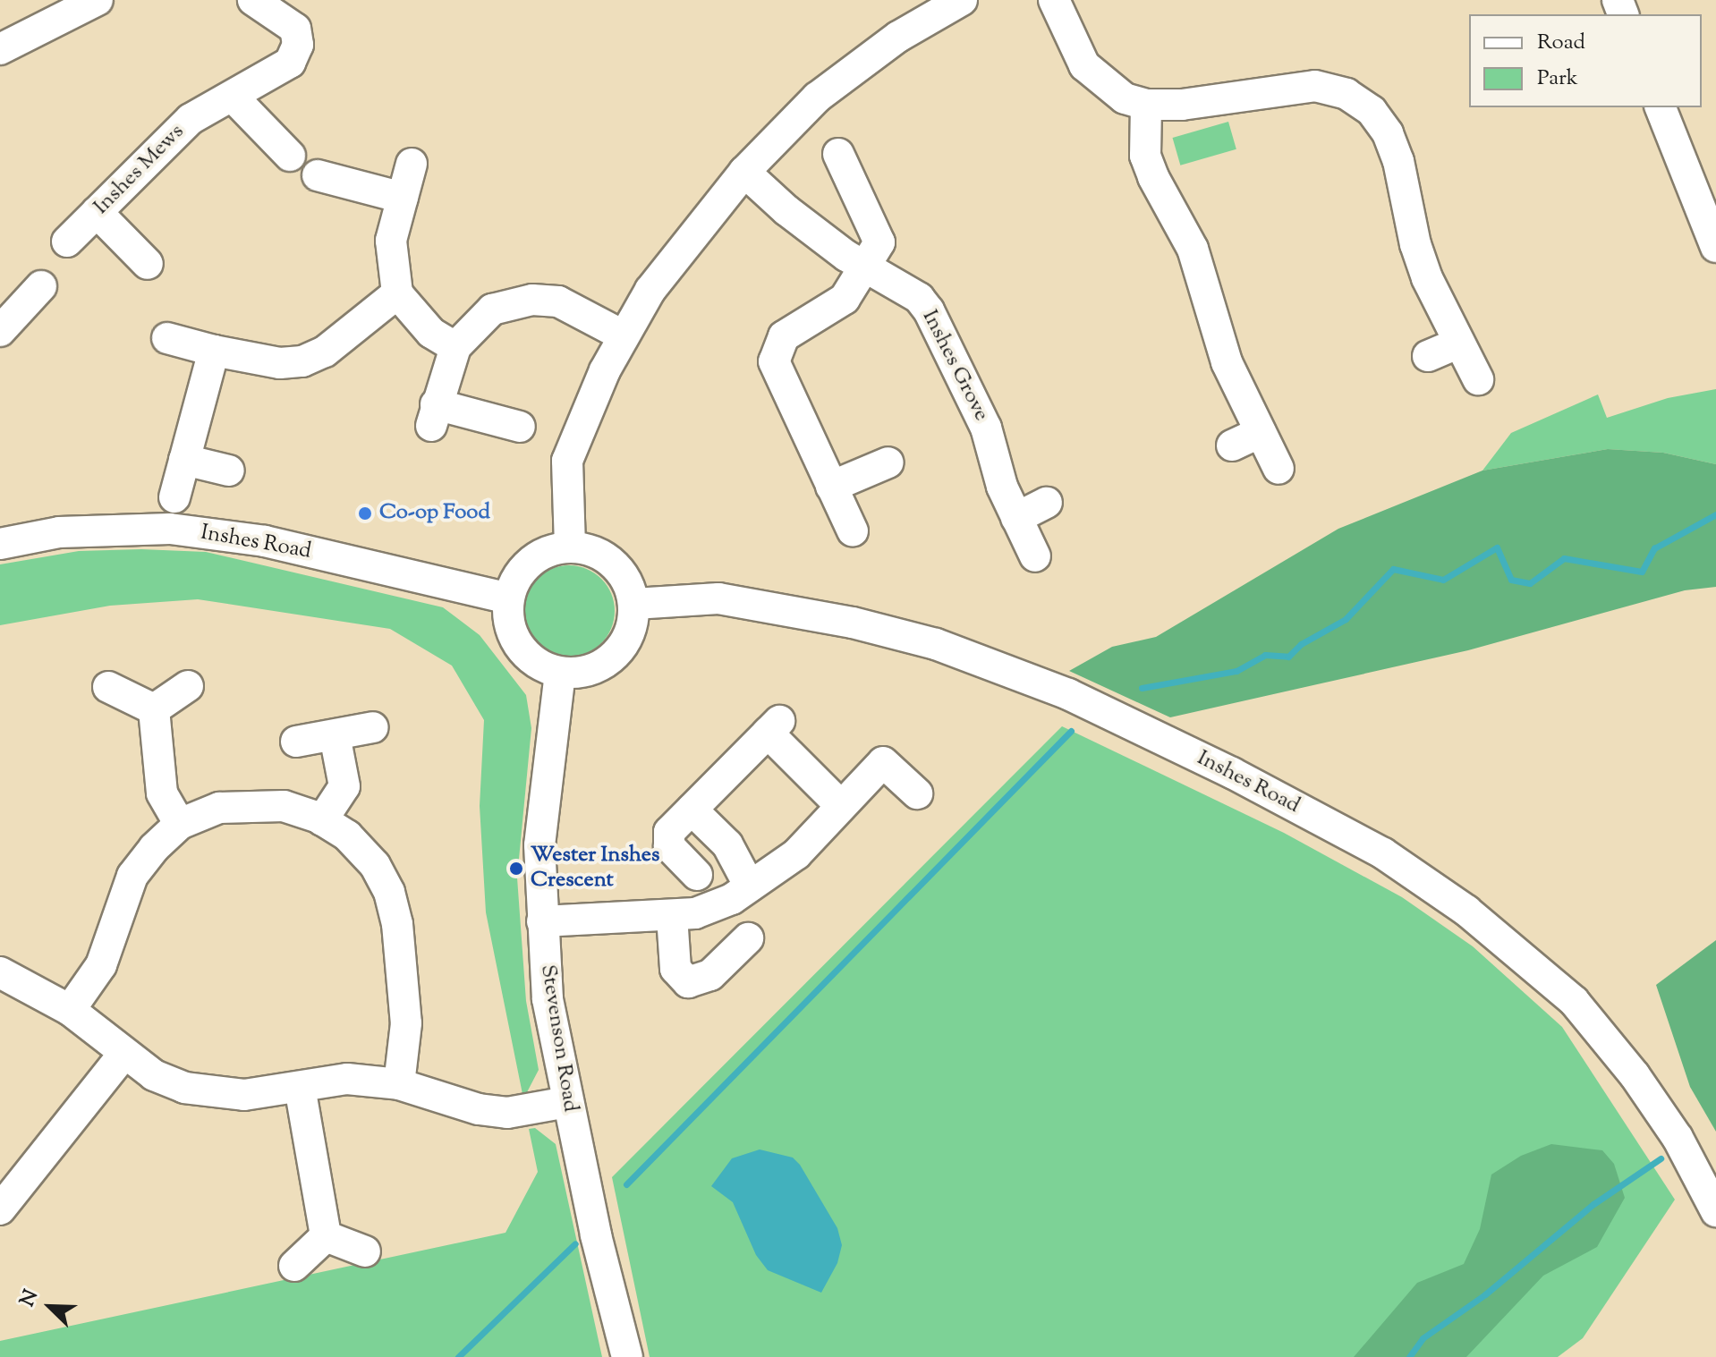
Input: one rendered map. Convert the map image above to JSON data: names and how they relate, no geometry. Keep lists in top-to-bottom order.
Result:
{
  "streets": {
    "street": [
      "Inshes Mews",
      "Inshes Grove",
      "Inshes Road",
      "Stevenson Road"
    ]
  },
  "crossings": [
    ["Inshes Road", "Stevenson Road"]
  ],
  "places": ["Co-op Food", "Wester Inshes Crescent"],
  "legend": ["Road", "Park"],
  "north": "top left"
}
